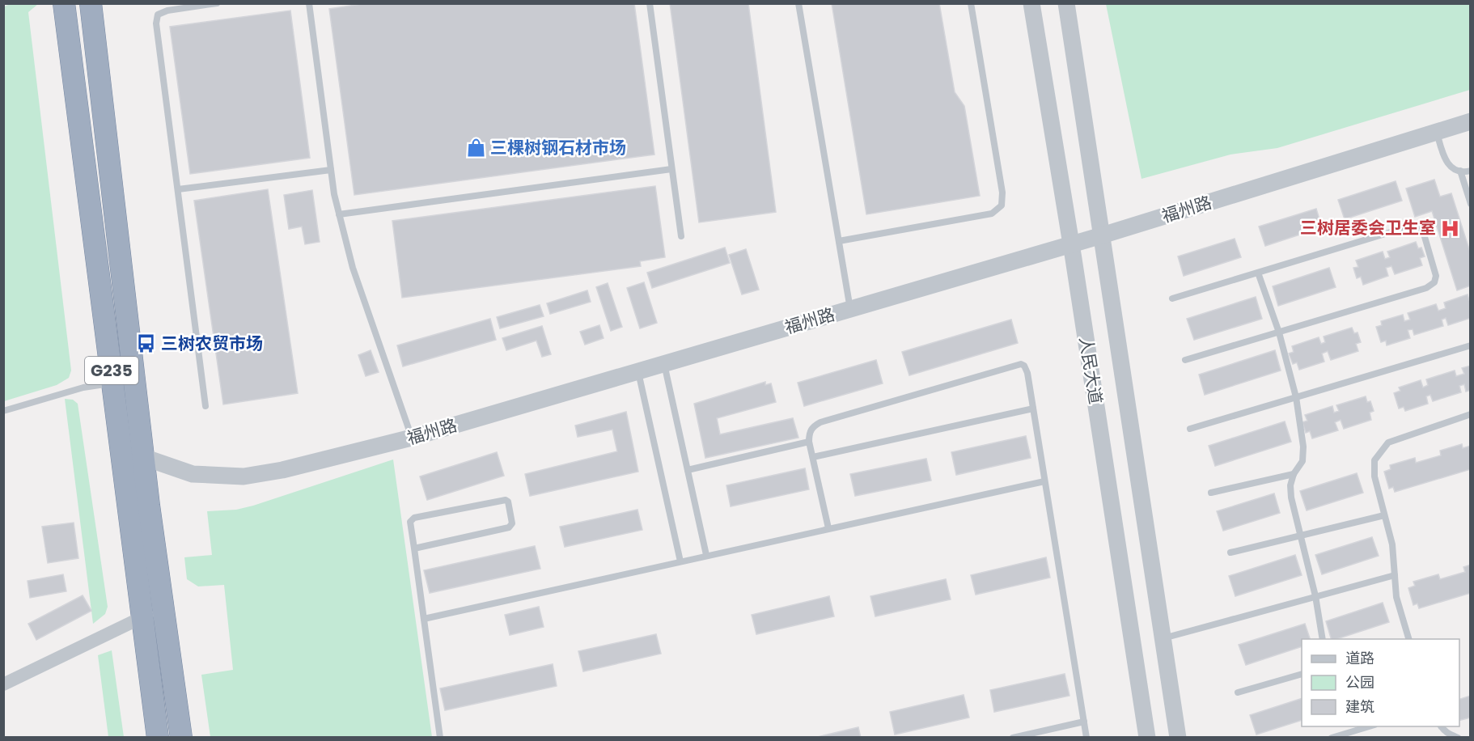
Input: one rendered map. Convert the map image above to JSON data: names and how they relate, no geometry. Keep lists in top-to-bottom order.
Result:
{
  "streets": {
    "highway": ["G235"],
    "street": ["福州路", "人民大道"]
  },
  "crossings": [
    ["福州路", "G235"],
    ["福州路", "人民大道"]
  ],
  "places": {
    "shop": ["三棵树钢石材市场"],
    "hospital": ["三树居委会卫生室"],
    "bus stop": ["三树农贸市场"]
  },
  "legend": ["道路", "公园", "建筑"]
}
